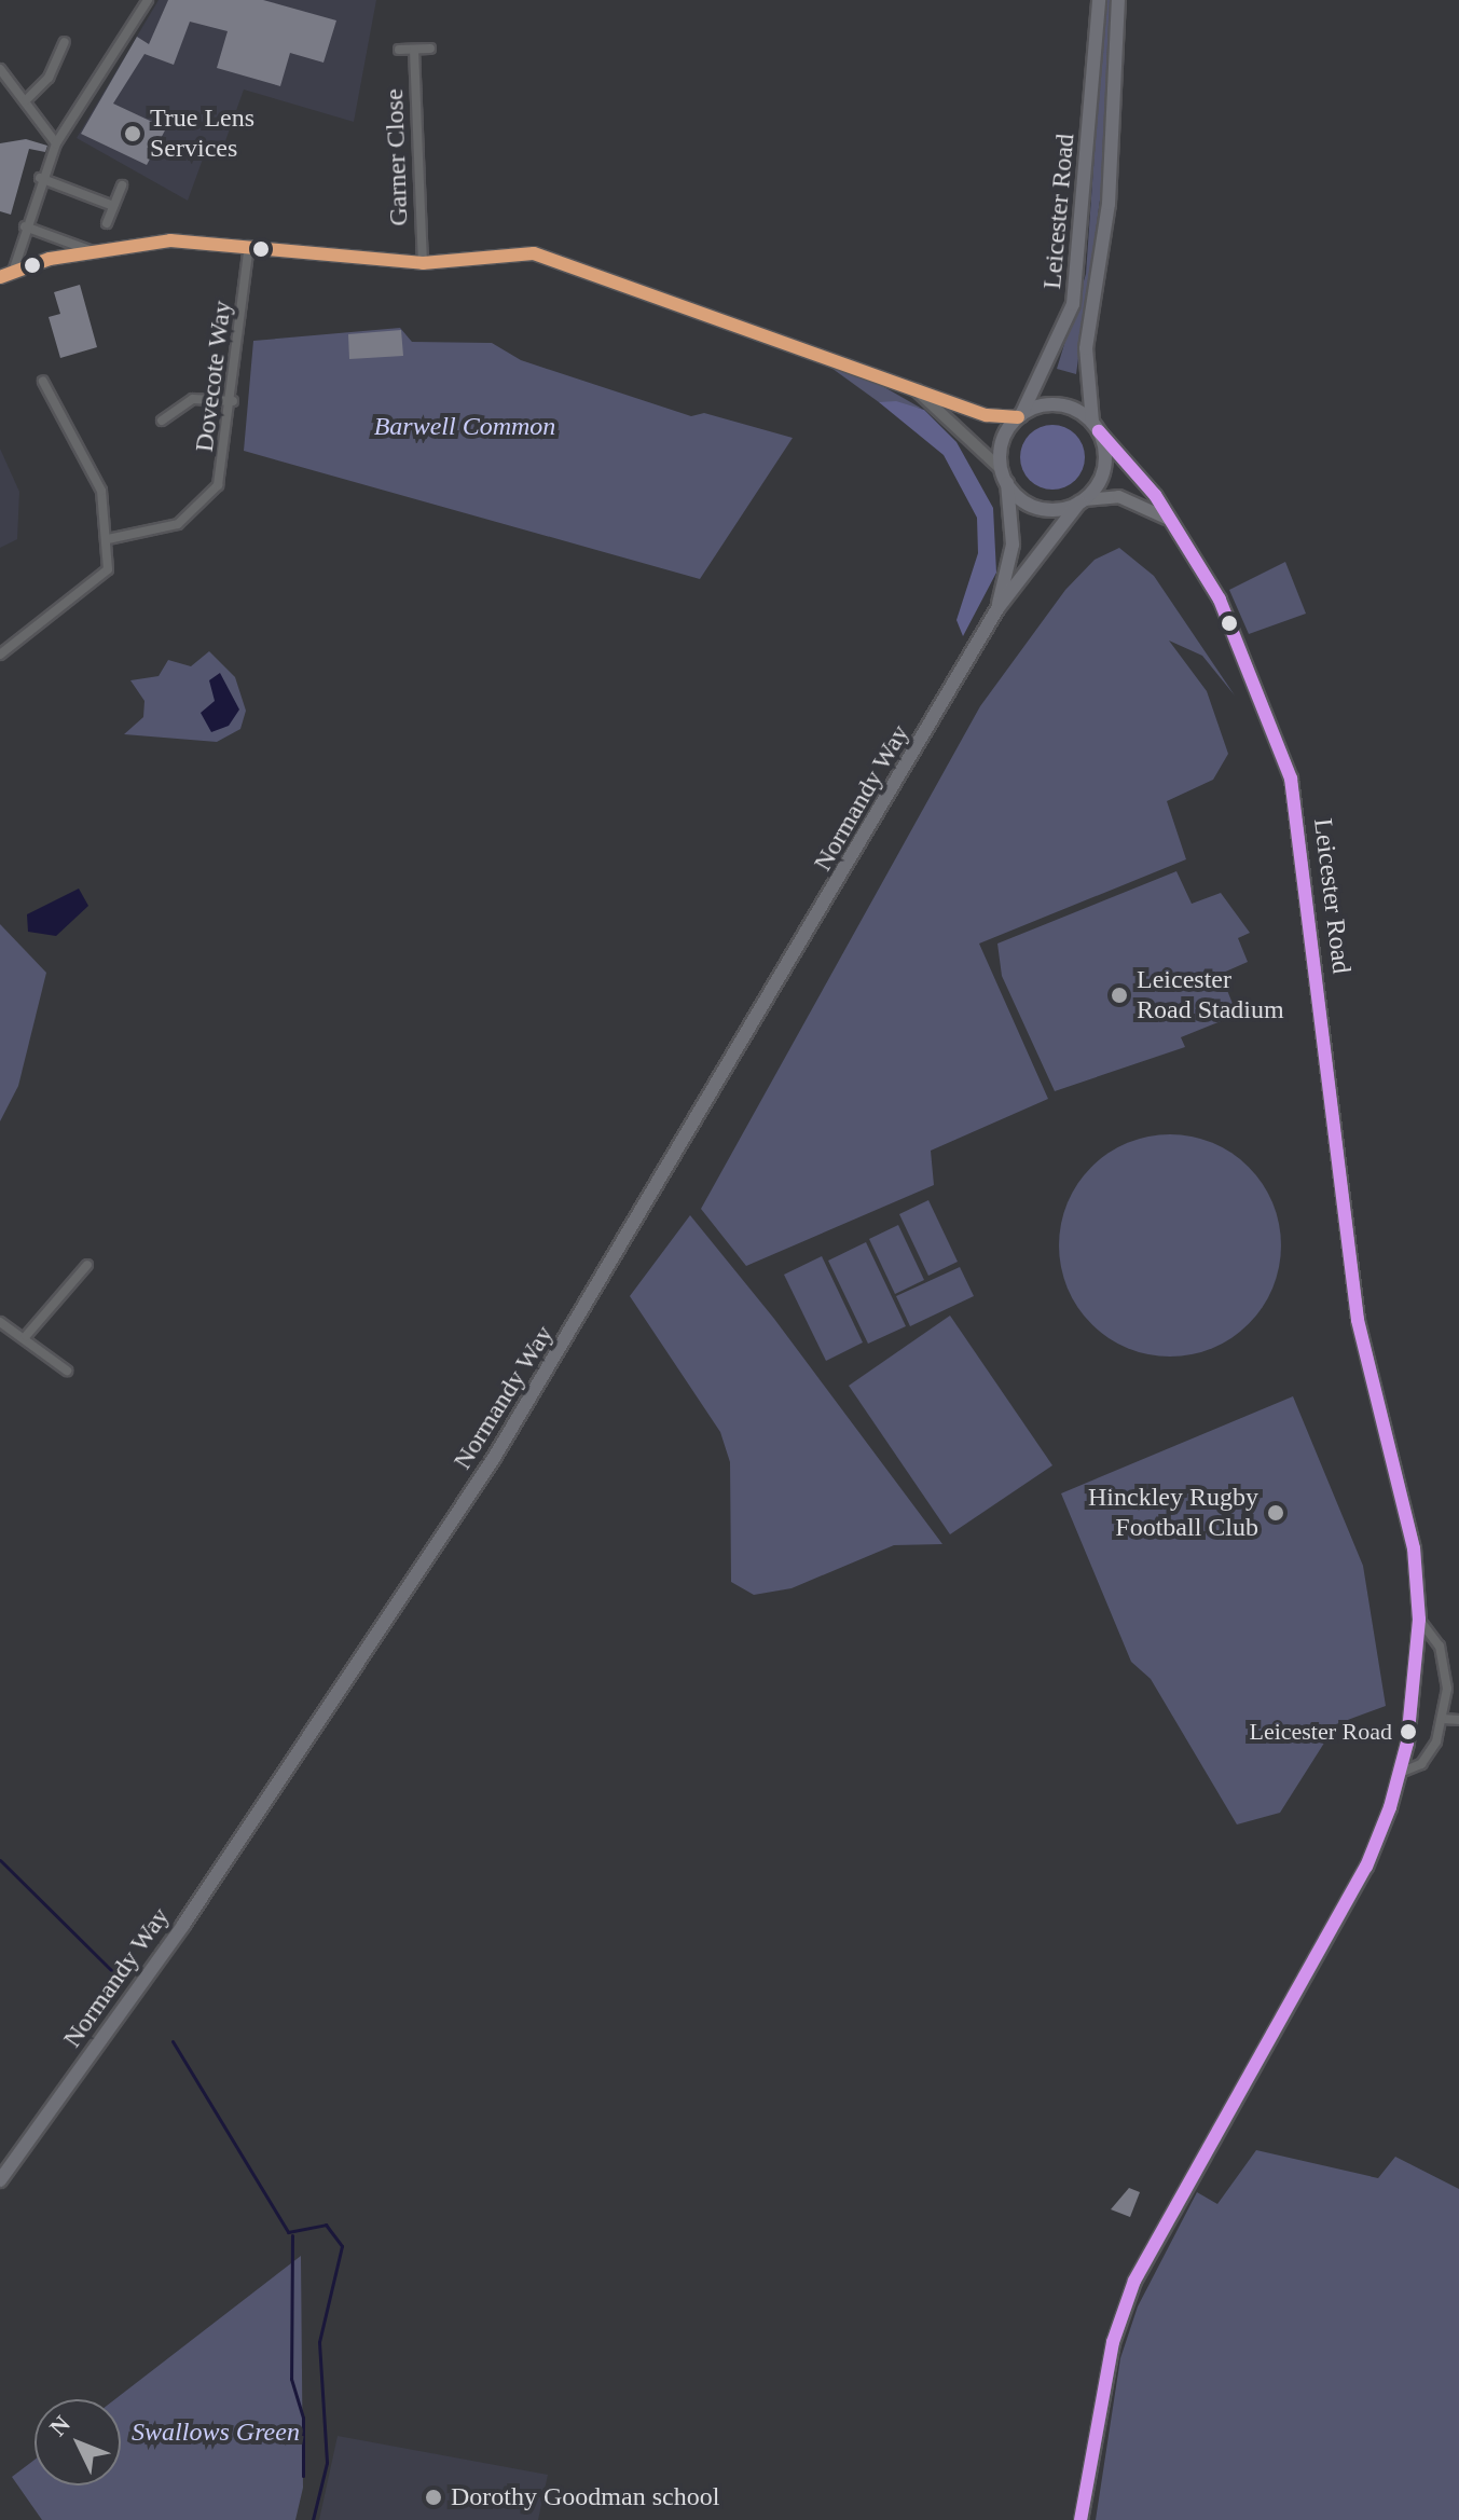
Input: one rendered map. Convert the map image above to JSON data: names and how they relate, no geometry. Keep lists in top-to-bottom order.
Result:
{
  "streets": {
    "main road": ["Leicester Road", "Normandy Way"],
    "street": ["Garner Close", "Dovecote Way"]
  },
  "crossings": [
    ["Leicester Road", "Normandy Way"]
  ],
  "parks": ["Barwell Common", "Swallows Green"],
  "places": [
    "True Lens Services",
    "Leicester Road Stadium",
    "Hinckley Rugby Football Club",
    "Leicester Road",
    "Dorothy Goodman school"
  ],
  "north": "top left"
}
